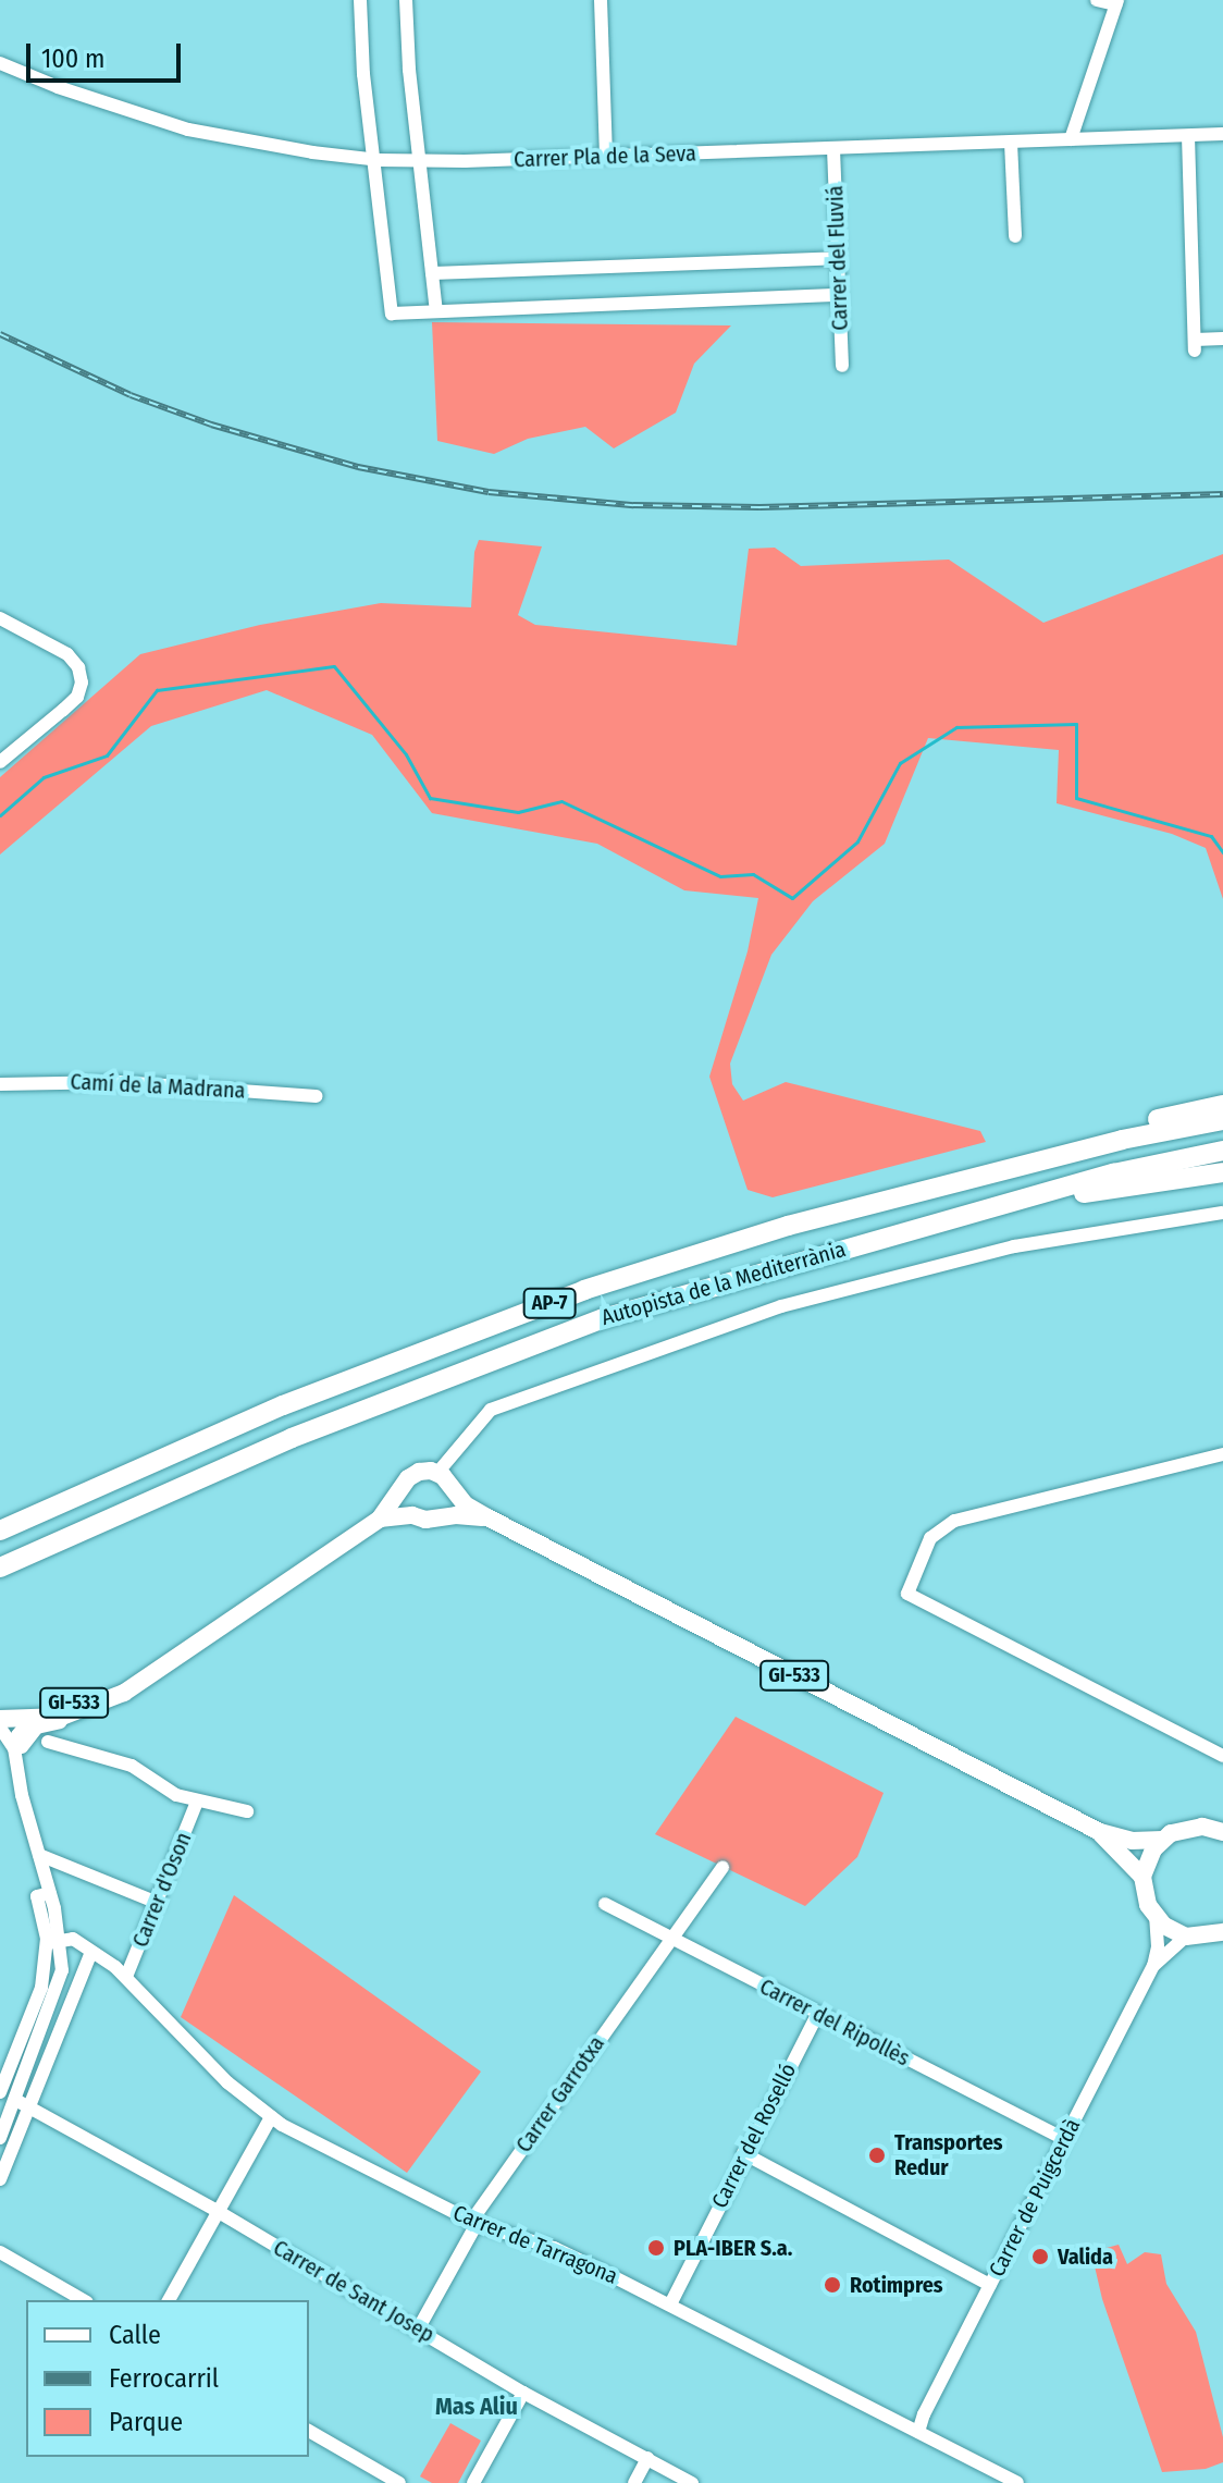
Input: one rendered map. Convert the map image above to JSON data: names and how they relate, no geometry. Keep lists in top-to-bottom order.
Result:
{
  "streets": {
    "highway": ["Autopista de la Mediterrània", "AP-7"],
    "main road": ["GI-533"],
    "street": [
      "Carrer Pla de la Seva",
      "Carrer del Fluviá",
      "Camí de la Madrana",
      "Carrer d'Oson",
      "Carrer del Ripollès",
      "Carrer Garrotxa",
      "Carrer del Roselló",
      "Carrer de Puigcerdà",
      "Carrer de Tarragona",
      "Carrer de Sant Josep"
    ]
  },
  "crossings": [
    ["Carrer Pla de la Seva", "Carrer del Fluviá"],
    ["GI-533", "Carrer de Puigcerdà"],
    ["Carrer d'Oson", "Carrer de Tarragona"],
    ["Carrer del Ripollès", "Carrer Garrotxa"],
    ["Carrer del Ripollès", "Carrer del Roselló"],
    ["Carrer del Ripollès", "Carrer de Puigcerdà"],
    ["Carrer Garrotxa", "Carrer de Tarragona"],
    ["Carrer Garrotxa", "Carrer de Sant Josep"],
    ["Carrer del Roselló", "Carrer de Tarragona"],
    ["Carrer de Puigcerdà", "Carrer de Tarragona"]
  ],
  "districts": ["Mas Aliu"],
  "places": [
    "Transportes Redur",
    "PLA-IBER S.a.",
    "Valida",
    "Rotimpres"
  ],
  "legend": ["Calle", "Ferrocarril", "Parque"],
  "scale_bar": "100 m"
}
